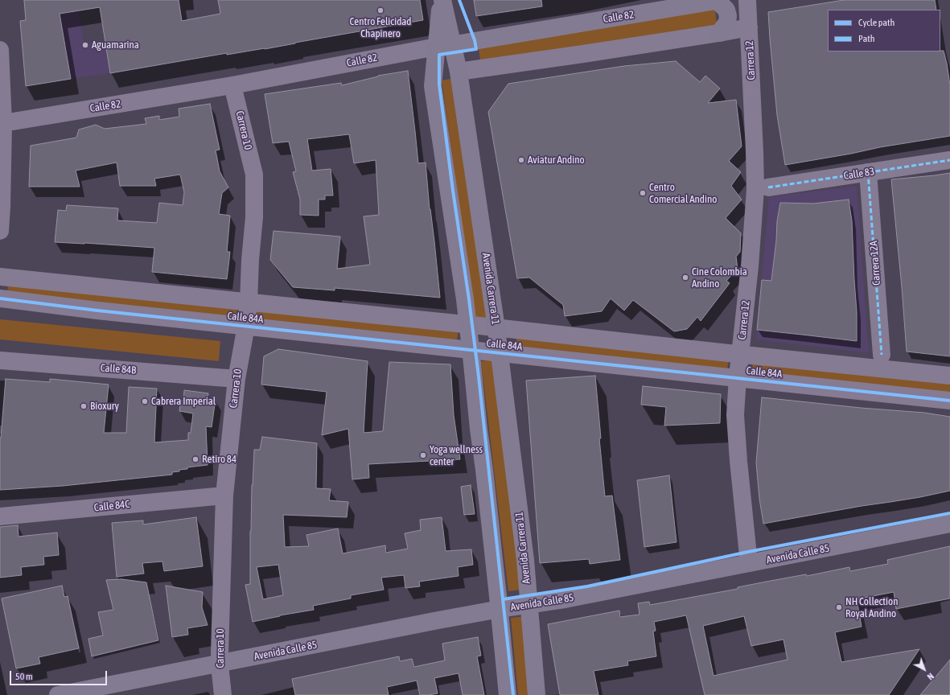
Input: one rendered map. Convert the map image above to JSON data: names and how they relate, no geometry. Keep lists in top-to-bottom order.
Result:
{
  "streets": {
    "main road": ["Calle 82", "Avenida Carrera 11", "Avenida Calle 85"],
    "street": [
      "Carrera 12",
      "Carrera 10",
      "Calle 83",
      "Carrera 12A",
      "Calle 84A",
      "Calle 84B",
      "Calle 84C"
    ]
  },
  "crossings": [
    ["Calle 82", "Carrera 10"],
    ["Calle 82", "Avenida Carrera 11"],
    ["Carrera 12", "Calle 84A"],
    ["Carrera 12", "Avenida Calle 85"],
    ["Carrera 10", "Calle 84A"],
    ["Carrera 10", "Calle 84B"],
    ["Carrera 10", "Calle 84C"],
    ["Carrera 10", "Avenida Calle 85"],
    ["Calle 83", "Carrera 12A"],
    ["Avenida Carrera 11", "Calle 84A"],
    ["Avenida Carrera 11", "Avenida Calle 85"]
  ],
  "places": [
    "Centro Felicidad Chapinero",
    "Aguamarina",
    "Aviatur Andino",
    "Centro Comercial Andino",
    "Cine Colombia Andino",
    "Cabrera Imperial",
    "Bioxury",
    "Yoga wellness center",
    "Retiro 84",
    "NH Collection Royal Andino"
  ],
  "legend": ["Cycle path", "Path"],
  "scale_bar": "50 m",
  "north": "bottom right"
}
